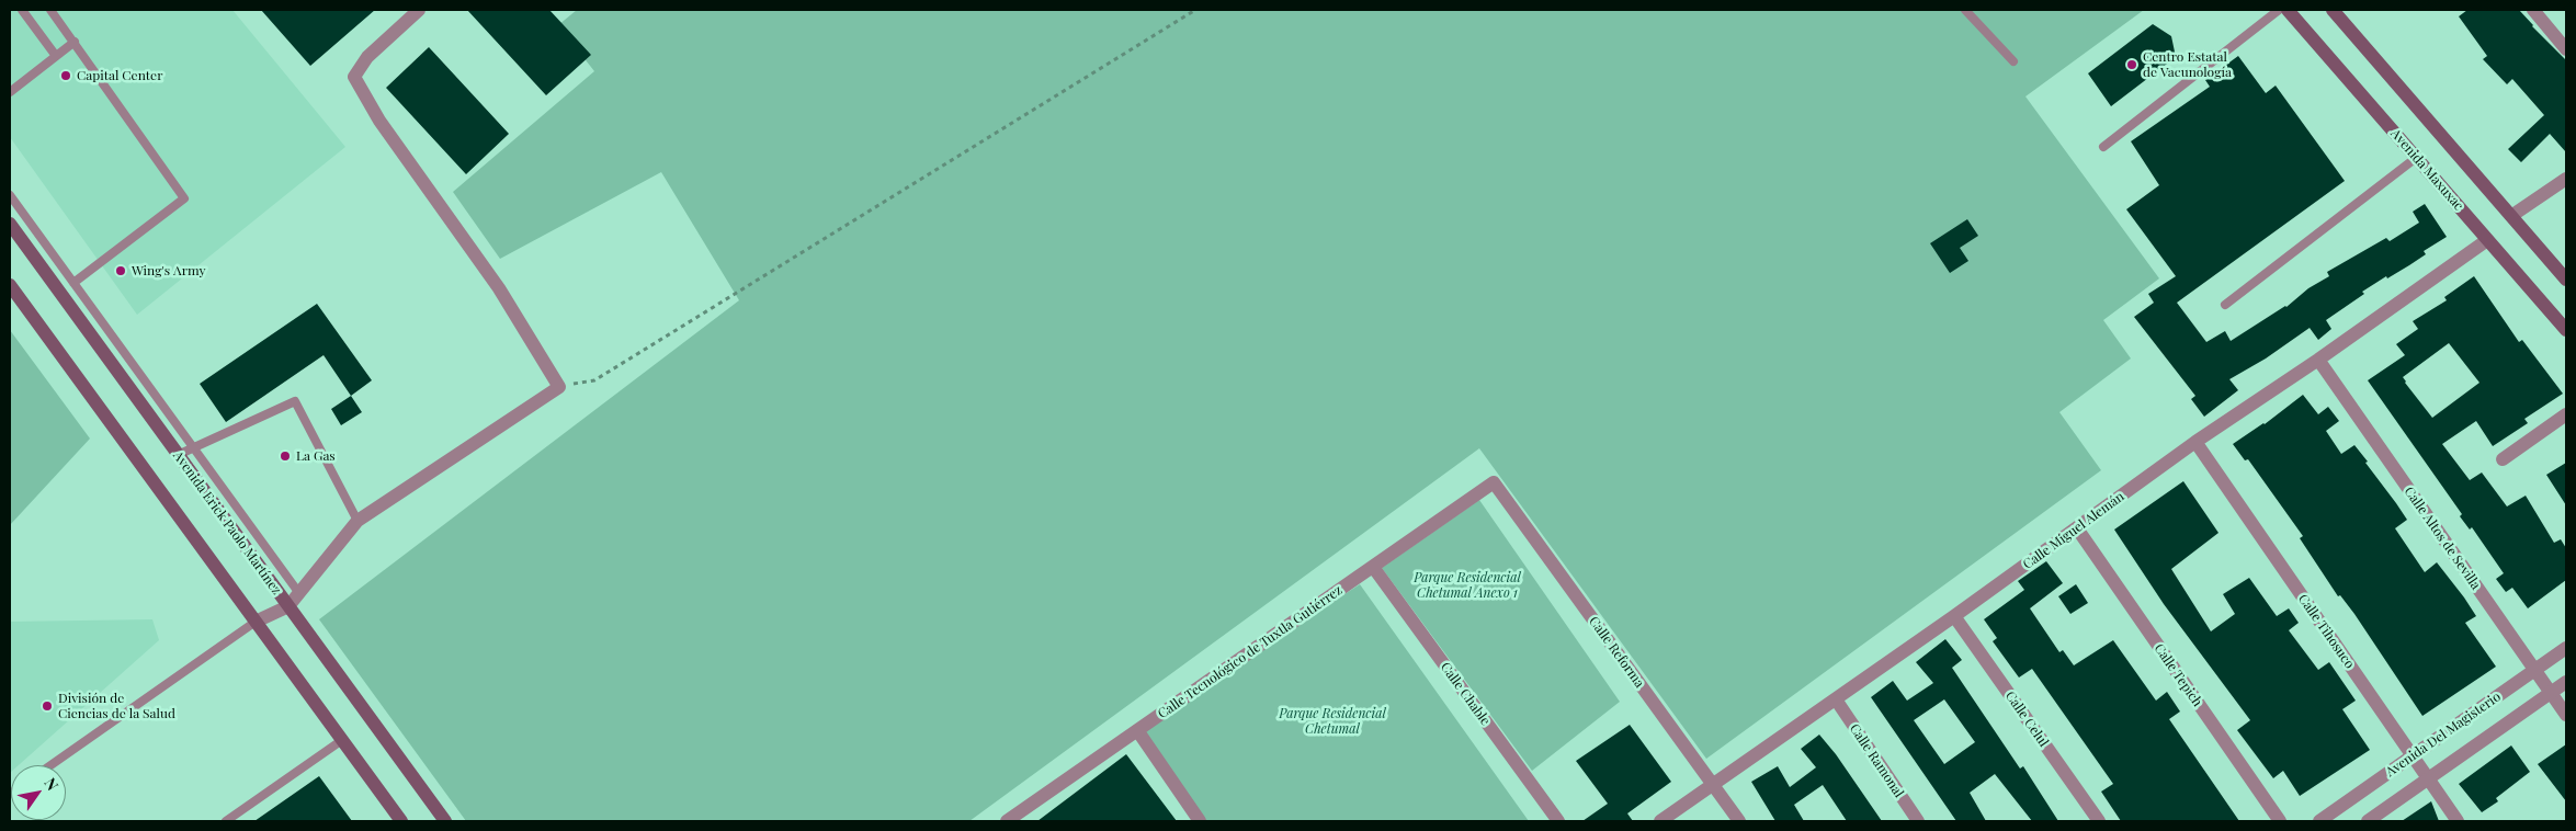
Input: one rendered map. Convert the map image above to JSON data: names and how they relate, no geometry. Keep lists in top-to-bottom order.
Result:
{
  "streets": {
    "main road": ["Avenida Maxuxac", "Avenida Erick Paolo Martínez"],
    "street": [
      "Calle Miguel Alemán",
      "Calle Altos de Sevilla",
      "Calle Tihosuco",
      "Calle Tecnológico de Tuxtla Gutiérrez",
      "Calle Reforma",
      "Calle Tepich",
      "Calle Chable",
      "Calle Celul",
      "Avenida Del Magisterio",
      "Calle Ramonal"
    ]
  },
  "crossings": [
    ["Avenida Maxuxac", "Calle Miguel Alemán"],
    ["Calle Miguel Alemán", "Calle Altos de Sevilla"],
    ["Calle Miguel Alemán", "Calle Tihosuco"],
    ["Calle Miguel Alemán", "Calle Reforma"],
    ["Calle Miguel Alemán", "Calle Tepich"],
    ["Calle Miguel Alemán", "Calle Celul"],
    ["Calle Miguel Alemán", "Calle Ramonal"],
    ["Calle Altos de Sevilla", "Avenida Del Magisterio"],
    ["Calle Tihosuco", "Avenida Del Magisterio"],
    ["Calle Tecnológico de Tuxtla Gutiérrez", "Calle Reforma"],
    ["Calle Tecnológico de Tuxtla Gutiérrez", "Calle Chable"]
  ],
  "parks": ["Parque Residencial Chetumal Anexo 1", "Parque Residencial Chetumal"],
  "places": [
    "Centro Estatal de Vacunología",
    "Capital Center",
    "Wing's Army",
    "La Gas",
    "División de Ciencias de la Salud"
  ],
  "north": "top right"
}
